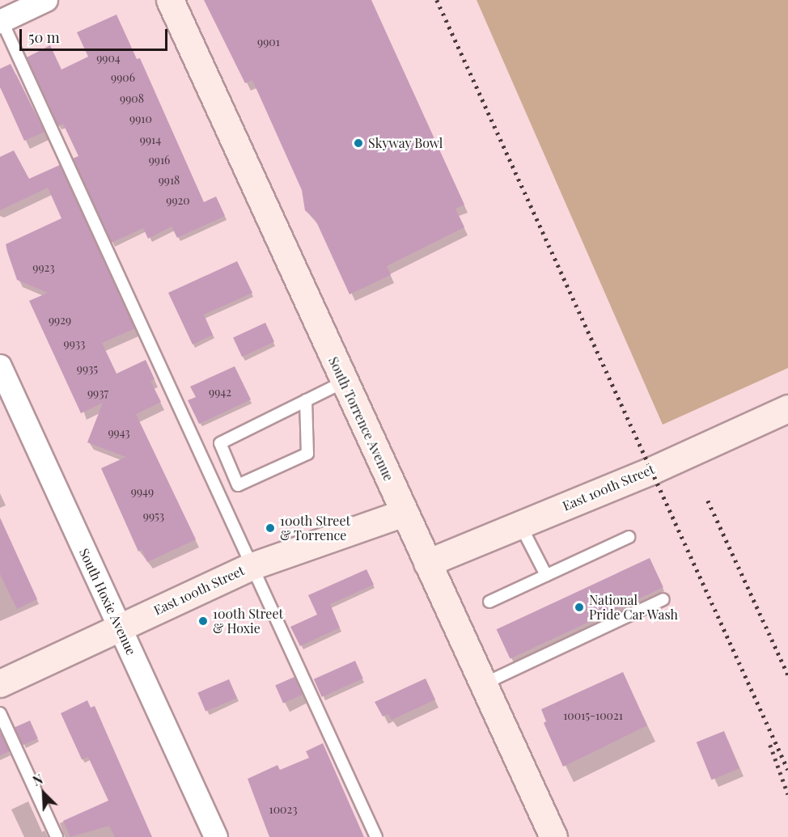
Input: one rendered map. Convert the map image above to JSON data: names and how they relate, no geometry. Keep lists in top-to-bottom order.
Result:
{
  "streets": {
    "main road": ["South Torrence Avenue", "East 100th Street"],
    "street": ["South Hoxie Avenue"]
  },
  "crossings": [
    ["South Torrence Avenue", "East 100th Street"],
    ["East 100th Street", "South Hoxie Avenue"]
  ],
  "places": [
    "Skyway Bowl",
    "100th Street & Torrence",
    "National Pride Car Wash",
    "100th Street & Hoxie"
  ],
  "house_numbers": [
    "9901",
    "9904",
    "9906",
    "9908",
    "9910",
    "9914",
    "9916",
    "9918",
    "9920",
    "9923",
    "9929",
    "9933",
    "9935",
    "9942",
    "9937",
    "9943",
    "9949",
    "9953",
    "10015-10021",
    "10023"
  ],
  "scale_bar": "50 m",
  "north": "top left"
}
